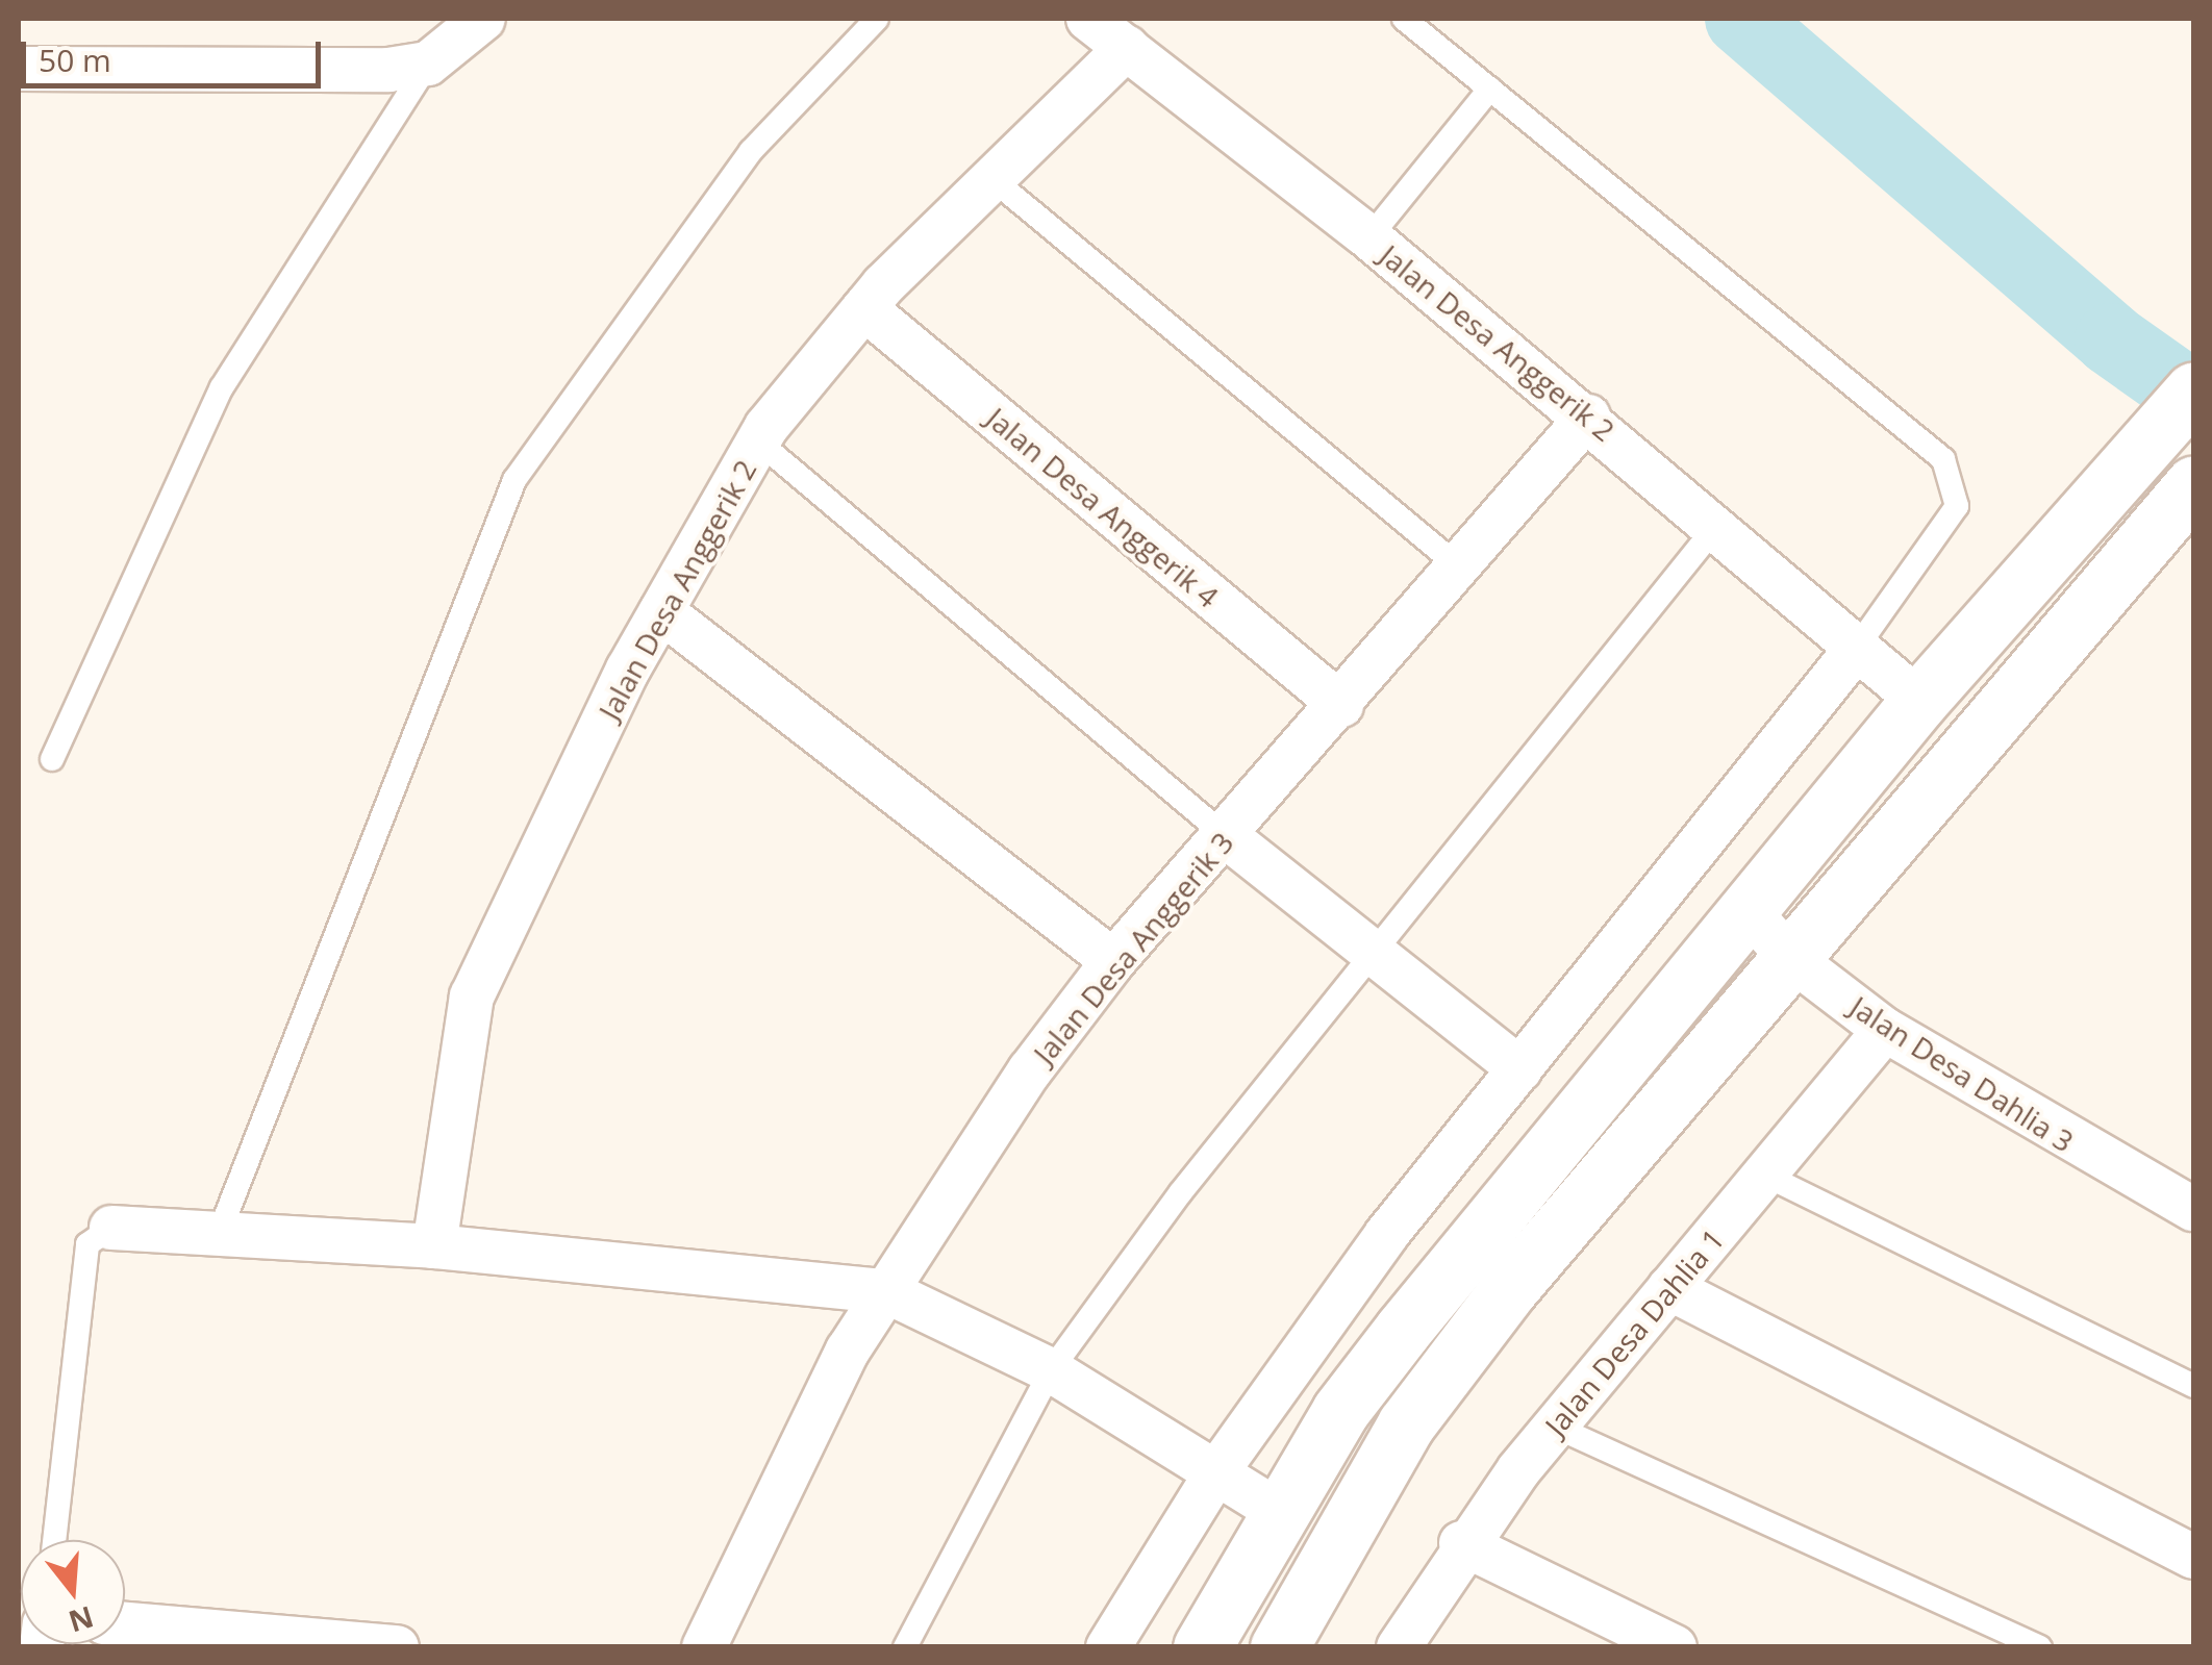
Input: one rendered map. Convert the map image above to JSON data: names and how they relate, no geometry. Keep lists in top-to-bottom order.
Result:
{
  "streets": {
    "street": [
      "Jalan Desa Anggerik 2",
      "Jalan Desa Anggerik 4",
      "Jalan Desa Anggerik 3",
      "Jalan Desa Dahlia 3",
      "Jalan Desa Dahlia 1"
    ]
  },
  "crossings": [
    ["Jalan Desa Anggerik 2", "Jalan Desa Anggerik 4"],
    ["Jalan Desa Anggerik 2", "Jalan Desa Anggerik 3"],
    ["Jalan Desa Anggerik 4", "Jalan Desa Anggerik 3"],
    ["Jalan Desa Dahlia 3", "Jalan Desa Dahlia 1"]
  ],
  "scale_bar": "50 m",
  "north": "bottom"
}
